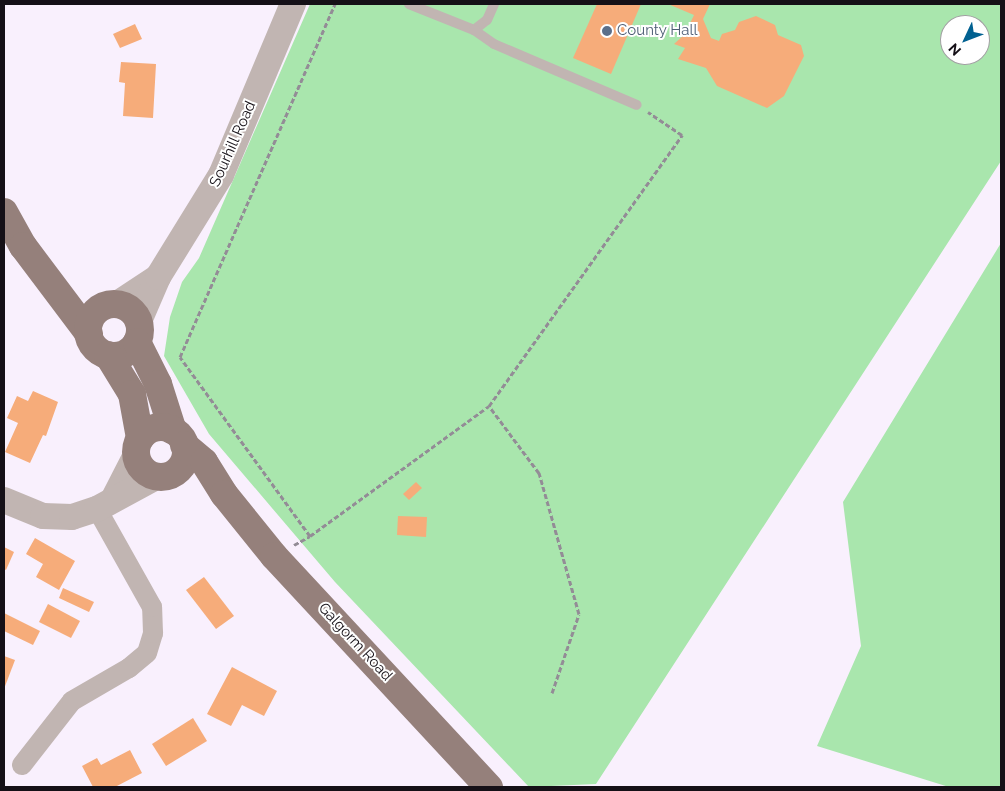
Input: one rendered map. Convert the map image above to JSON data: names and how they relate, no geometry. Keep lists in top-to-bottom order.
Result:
{
  "streets": {
    "main road": ["Galgorm Road"],
    "street": ["Sourhill Road"]
  },
  "places": ["County Hall"],
  "north": "bottom left"
}
